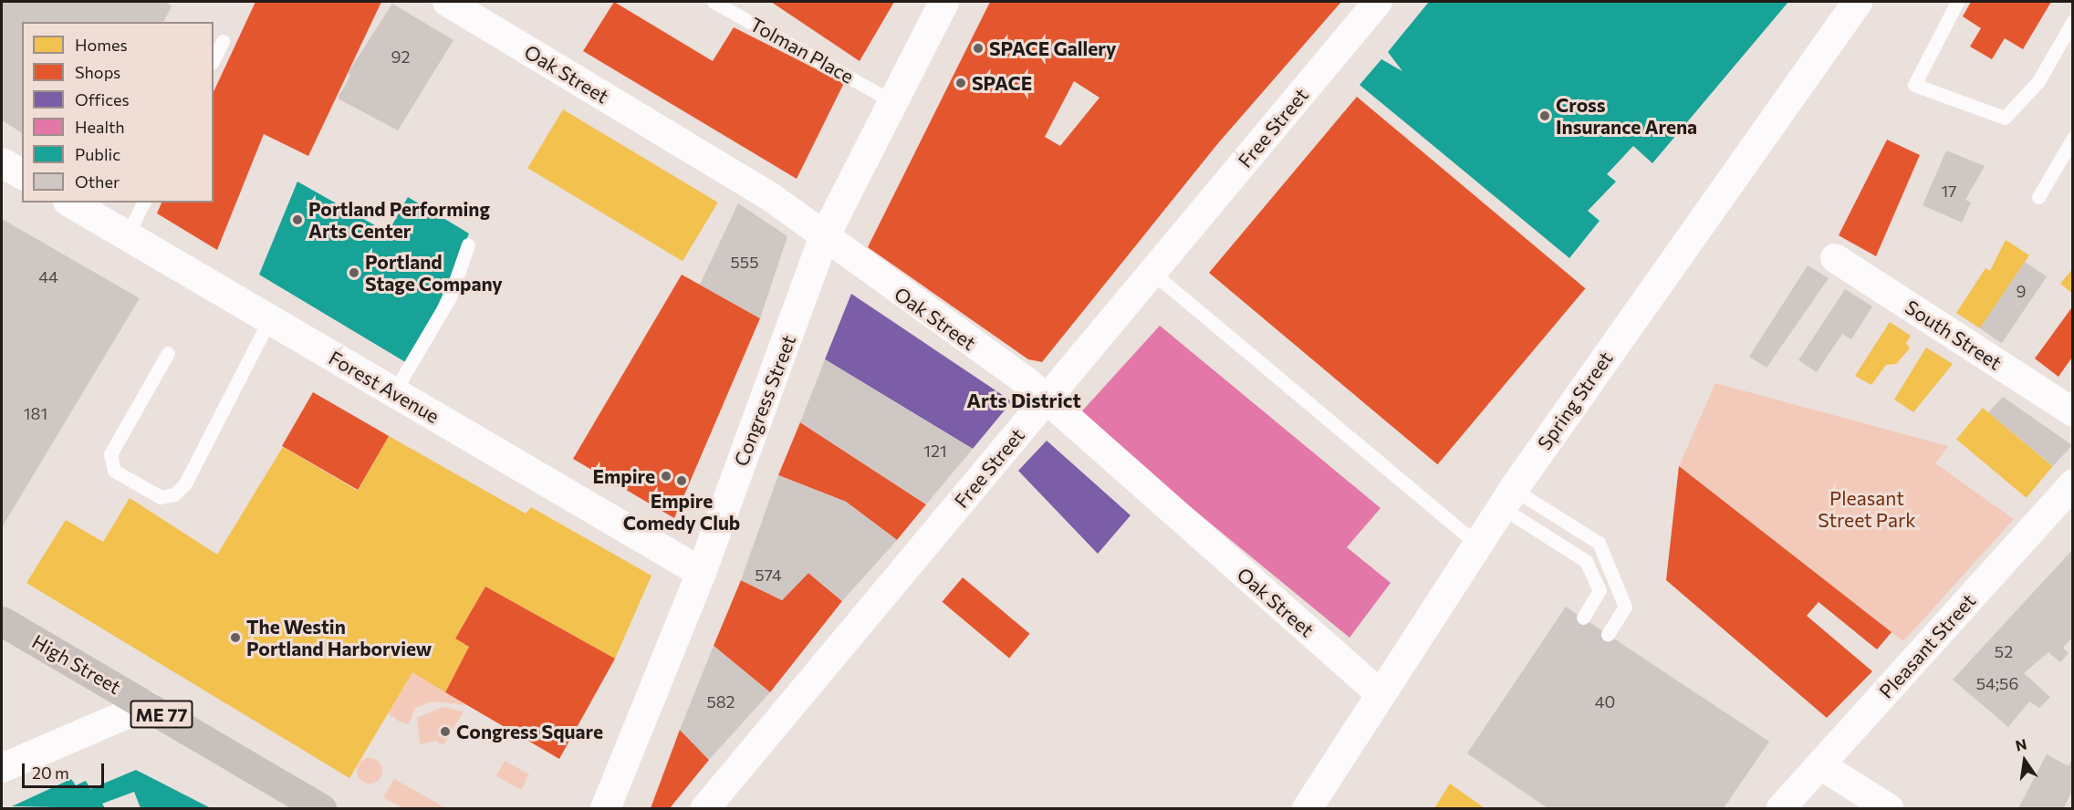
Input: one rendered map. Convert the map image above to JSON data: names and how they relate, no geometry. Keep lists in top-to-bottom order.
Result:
{
  "streets": {
    "main road": ["High Street", "ME 77"],
    "street": [
      "Oak Street",
      "Free Street",
      "South Street",
      "Forest Avenue",
      "Congress Street",
      "Spring Street",
      "Pleasant Street"
    ],
    "lane": ["Tolman Place"]
  },
  "crossings": [
    ["Tolman Place", "Congress Street"],
    ["Oak Street", "Free Street"],
    ["Oak Street", "Congress Street"],
    ["Oak Street", "Spring Street"],
    ["Forest Avenue", "Congress Street"]
  ],
  "districts": ["Arts District"],
  "parks": ["Pleasant Street Park"],
  "places": [
    "SPACE Gallery",
    "SPACE",
    "Cross Insurance Arena",
    "Portland Performing Arts Center",
    "Portland Stage Company",
    "Empire",
    "Empire Comedy Club",
    "The Westin Portland Harborview",
    "Congress Square"
  ],
  "house_numbers": [
    "92",
    "17",
    "555",
    "44",
    "9",
    "181",
    "121",
    "574",
    "52",
    "54;56",
    "582",
    "40"
  ],
  "legend": [
    "Homes",
    "Shops",
    "Offices",
    "Health",
    "Public",
    "Other"
  ],
  "scale_bar": "20 m",
  "north": "top"
}
